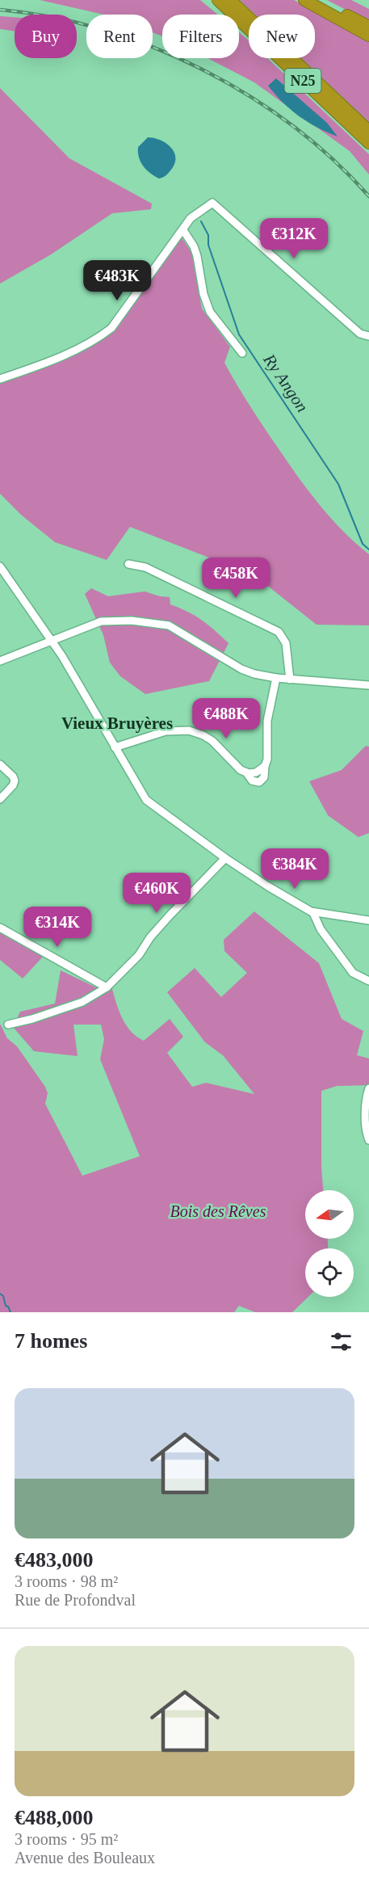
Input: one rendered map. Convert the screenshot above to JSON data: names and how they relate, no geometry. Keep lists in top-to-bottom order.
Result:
{
  "streets": {
    "highway": ["N25"]
  },
  "districts": ["Vieux Bruyères"],
  "water": ["Ry Angon"],
  "parks": ["Bois des Rêves"],
  "north": "left",
  "page": {
    "chip": [
      "Buy",
      "Rent",
      "Filters",
      "New"
    ],
    "price": [
      "€312K",
      "€483K",
      "€458K",
      "€488K",
      "€384K",
      "€460K",
      "€314K"
    ],
    "heading": "7 homes",
    "list": [
      {
        "name": "€483,000",
        "note": "3 rooms · 98 m² · Rue de Profondval"
      },
      {
        "name": "€488,000",
        "note": "3 rooms · 95 m² · Avenue des Bouleaux"
      }
    ]
  }
}
